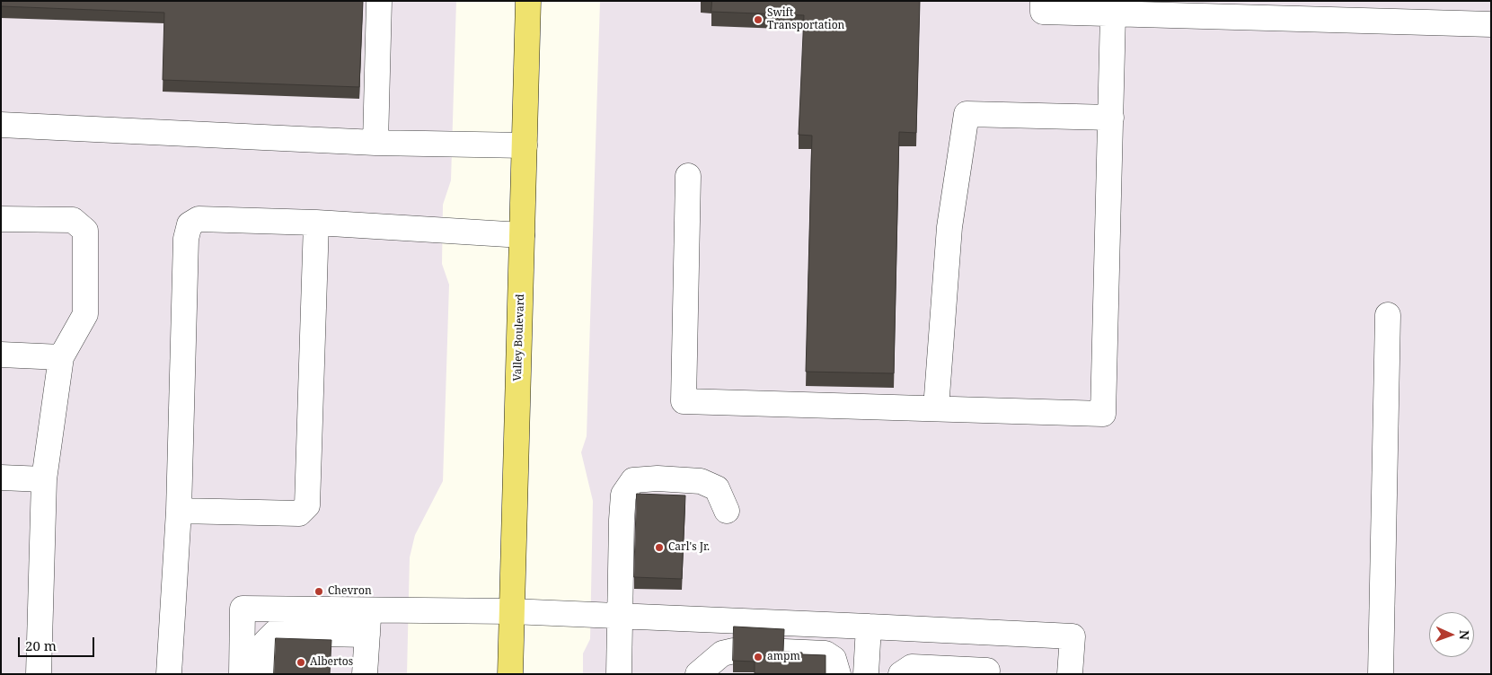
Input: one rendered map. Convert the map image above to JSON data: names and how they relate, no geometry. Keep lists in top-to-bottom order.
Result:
{
  "streets": {
    "main road": ["Valley Boulevard"]
  },
  "places": [
    "Swift Transportation",
    "Carl's Jr.",
    "Chevron",
    "ampm",
    "Albertos"
  ],
  "scale_bar": "20 m",
  "north": "right"
}
